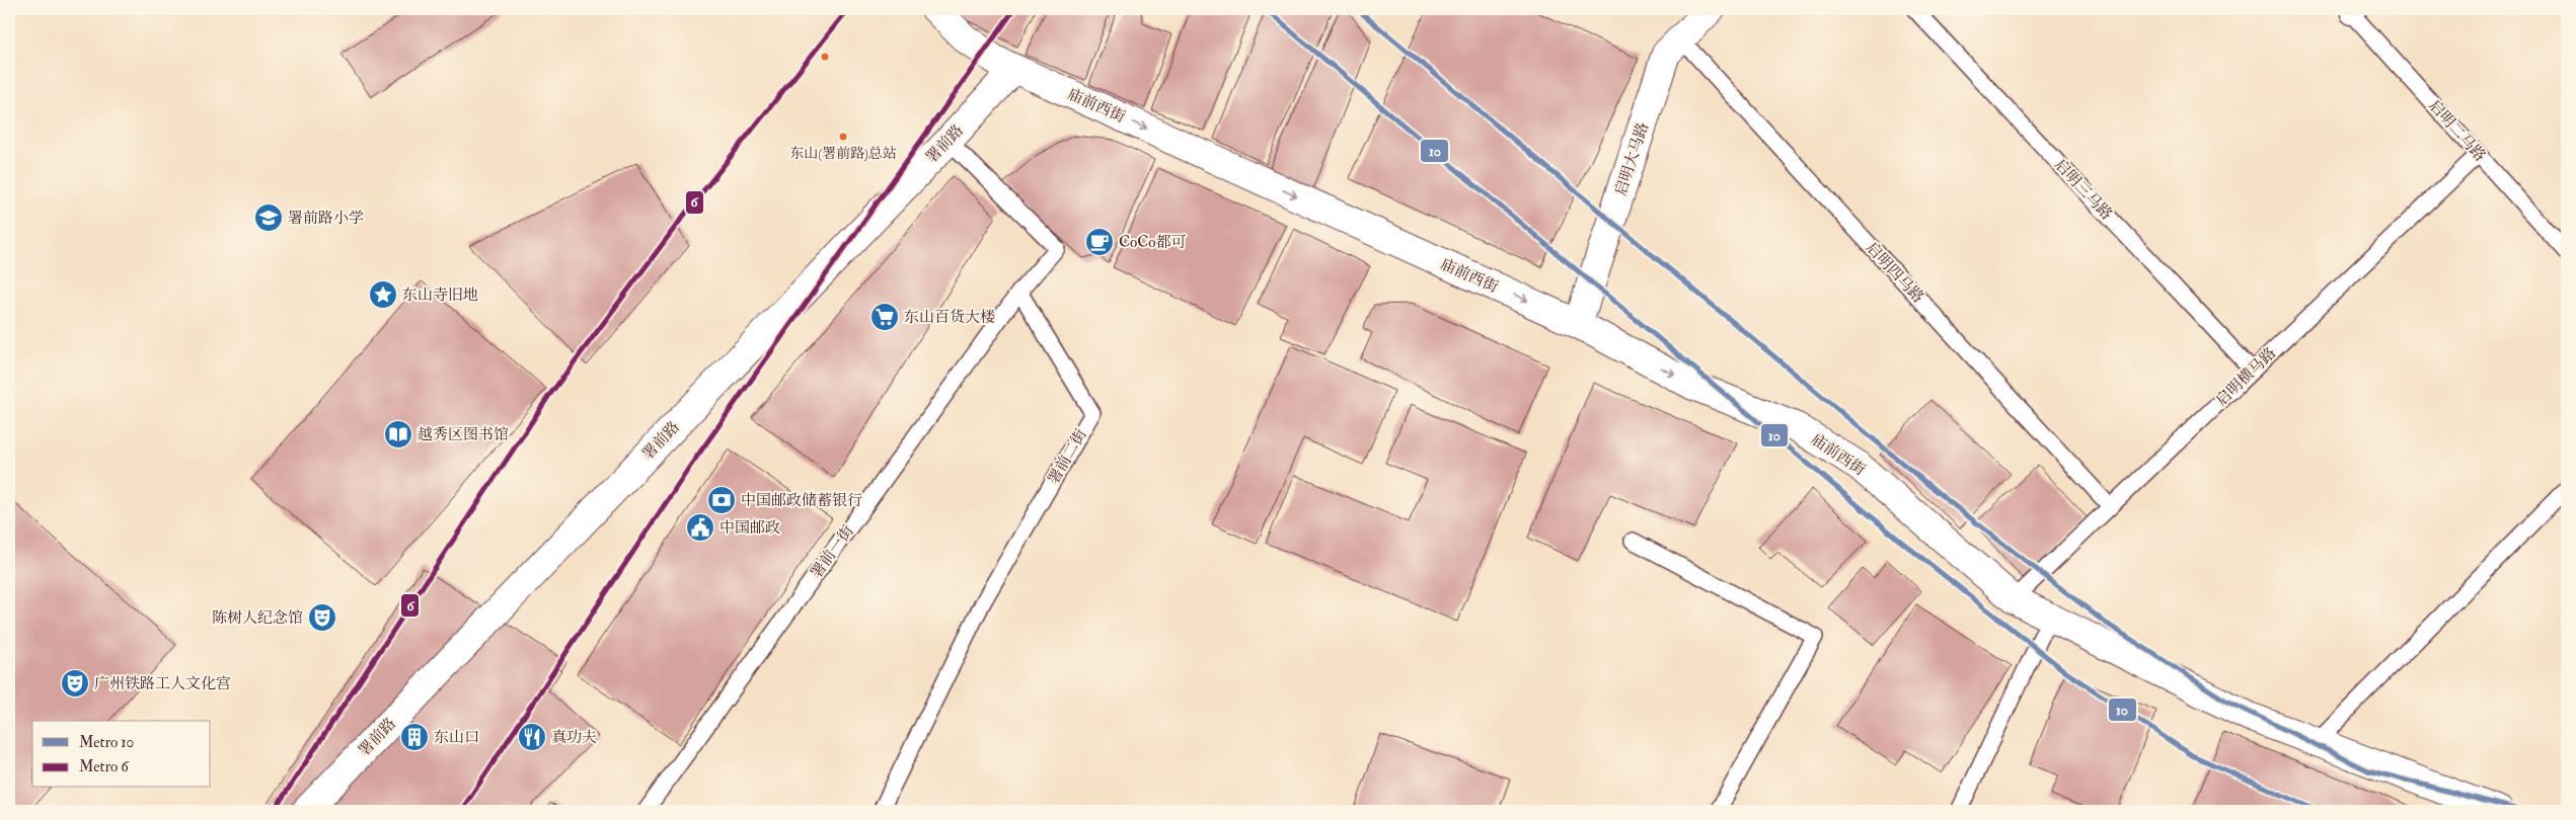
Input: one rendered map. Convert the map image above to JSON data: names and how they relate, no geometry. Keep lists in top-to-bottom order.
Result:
{
  "streets": {
    "street": ["庙前西街", "署前路", "启明大马路"],
    "lane": [
      "启明二马路",
      "启明三马路",
      "启明四马路",
      "启明横马路",
      "署前二街",
      "署前一街"
    ]
  },
  "crossings": [
    ["庙前西街", "署前路"],
    ["庙前西街", "启明大马路"],
    ["庙前西街", "启明横马路"],
    ["启明二马路", "启明横马路"],
    ["启明大马路", "启明四马路"],
    ["启明三马路", "启明横马路"],
    ["启明四马路", "启明横马路"],
    ["署前二街", "署前一街"]
  ],
  "one_way": ["庙前西街"],
  "places": {
    "other": ["东山(署前路)总站"],
    "school or university": ["署前路小学"],
    "cafe": ["CoCo都可"],
    "place": ["东山寺旧地"],
    "supermarket": ["东山百货大楼"],
    "library": ["越秀区图书馆"],
    "bank": ["中国邮政储蓄银行"],
    "public building": ["中国邮政"],
    "theatre": ["陈树人纪念馆", "广州铁路工人文化宫"],
    "building": ["东山口"],
    "restaurant": ["真功夫"]
  },
  "lines": ["metro line 10", "metro line 6"],
  "legend": ["Metro 10", "Metro 6"]
}
